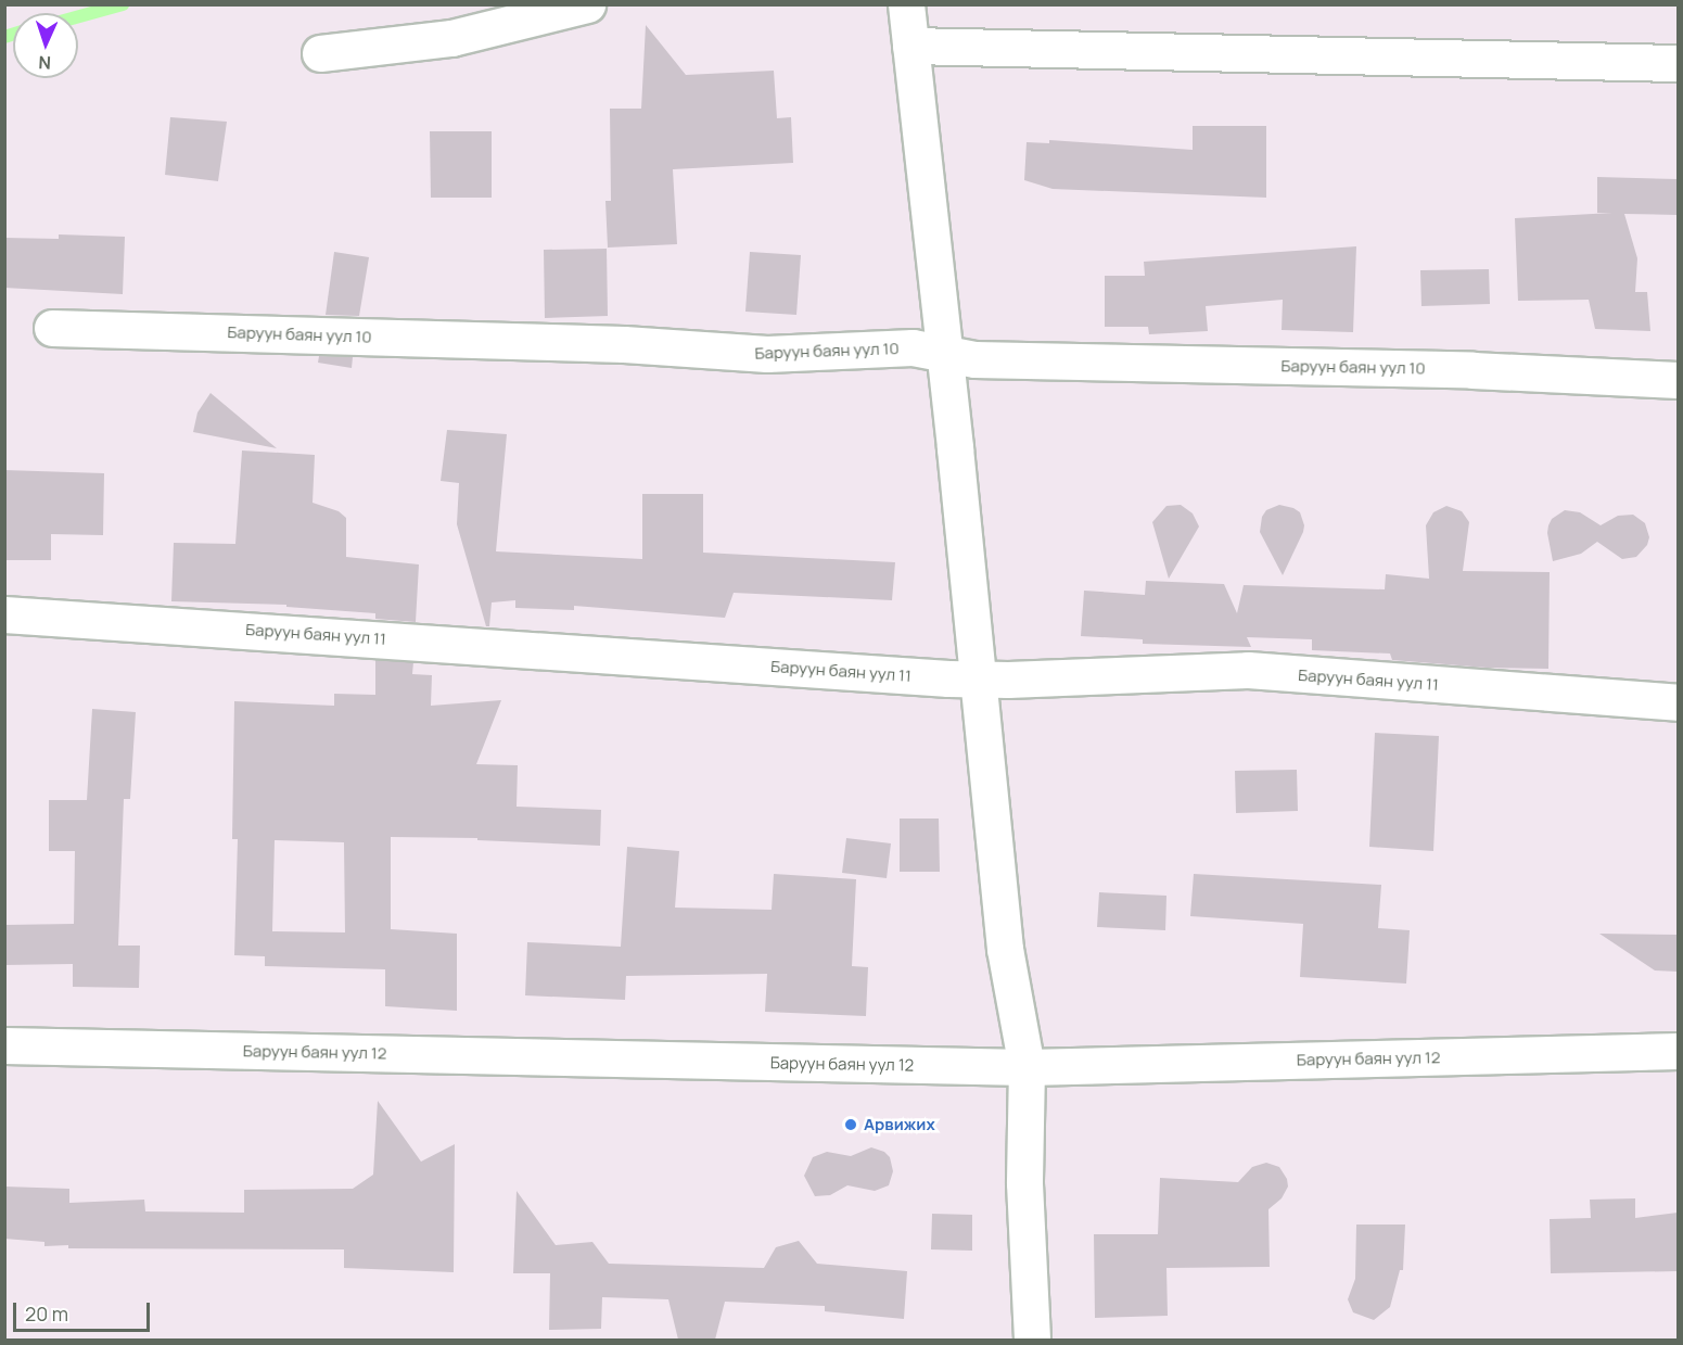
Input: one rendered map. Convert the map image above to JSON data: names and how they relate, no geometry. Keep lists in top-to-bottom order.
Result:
{
  "streets": {
    "street": ["Баруун баян уул 10", "Баруун баян уул 11", "Баруун баян уул 12"]
  },
  "places": ["Арвижих"],
  "scale_bar": "20 m",
  "north": "bottom"
}
